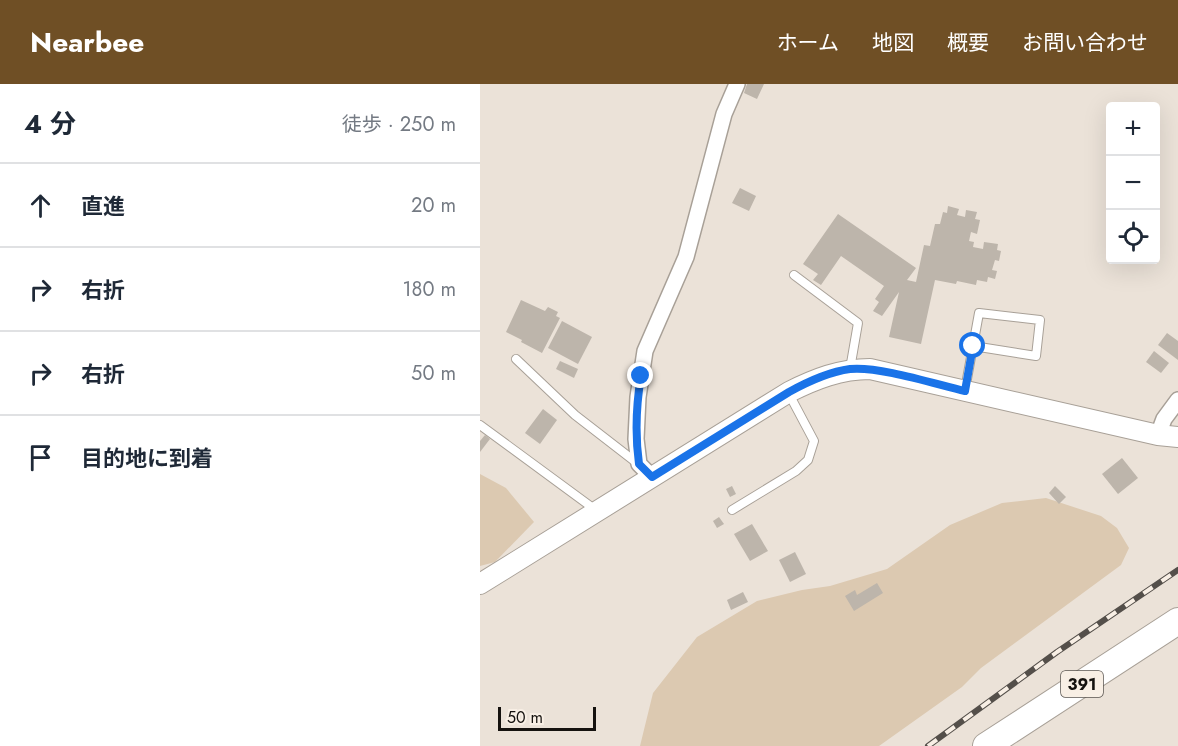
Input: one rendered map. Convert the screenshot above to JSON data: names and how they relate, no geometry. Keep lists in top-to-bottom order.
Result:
{
  "streets": {
    "highway": ["391"]
  },
  "scale_bar": "50 m",
  "page": {
    "header": "Nearbee",
    "nav": [
      "ホーム",
      "地図",
      "概要",
      "お問い合わせ"
    ],
    "heading": ["4 分", "徒歩 · 250 m"],
    "map_buttons": ["+", "−"],
    "list": [
      ["直進", "20 m"],
      ["右折", "180 m"],
      ["右折", "50 m"],
      "目的地に到着"
    ],
    "scale": "50 m"
  }
}
